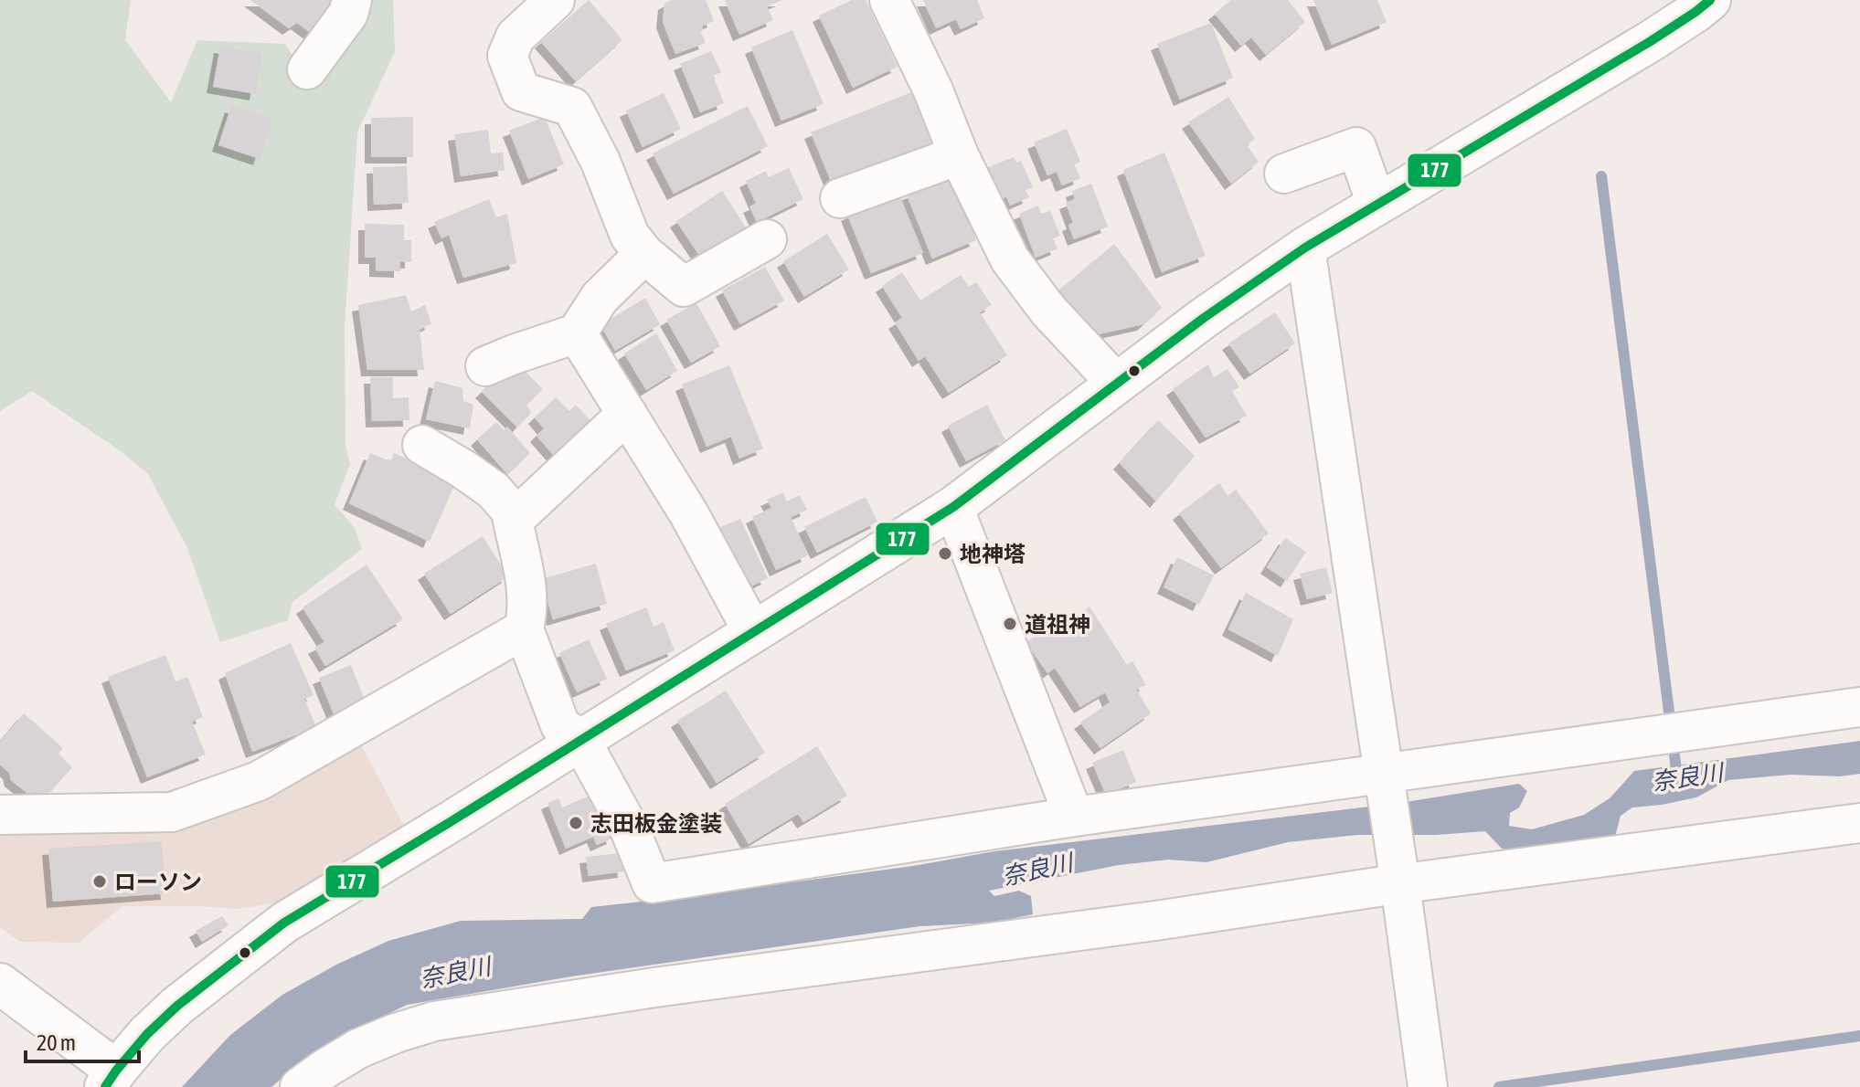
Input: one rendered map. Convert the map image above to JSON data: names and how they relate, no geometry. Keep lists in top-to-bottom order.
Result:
{
  "water": ["奈良川"],
  "places": [
    "地神塔",
    "道祖神",
    "志田板金塗装",
    "ローソン"
  ],
  "lines": ["transit line 177"],
  "scale_bar": "20 m"
}
